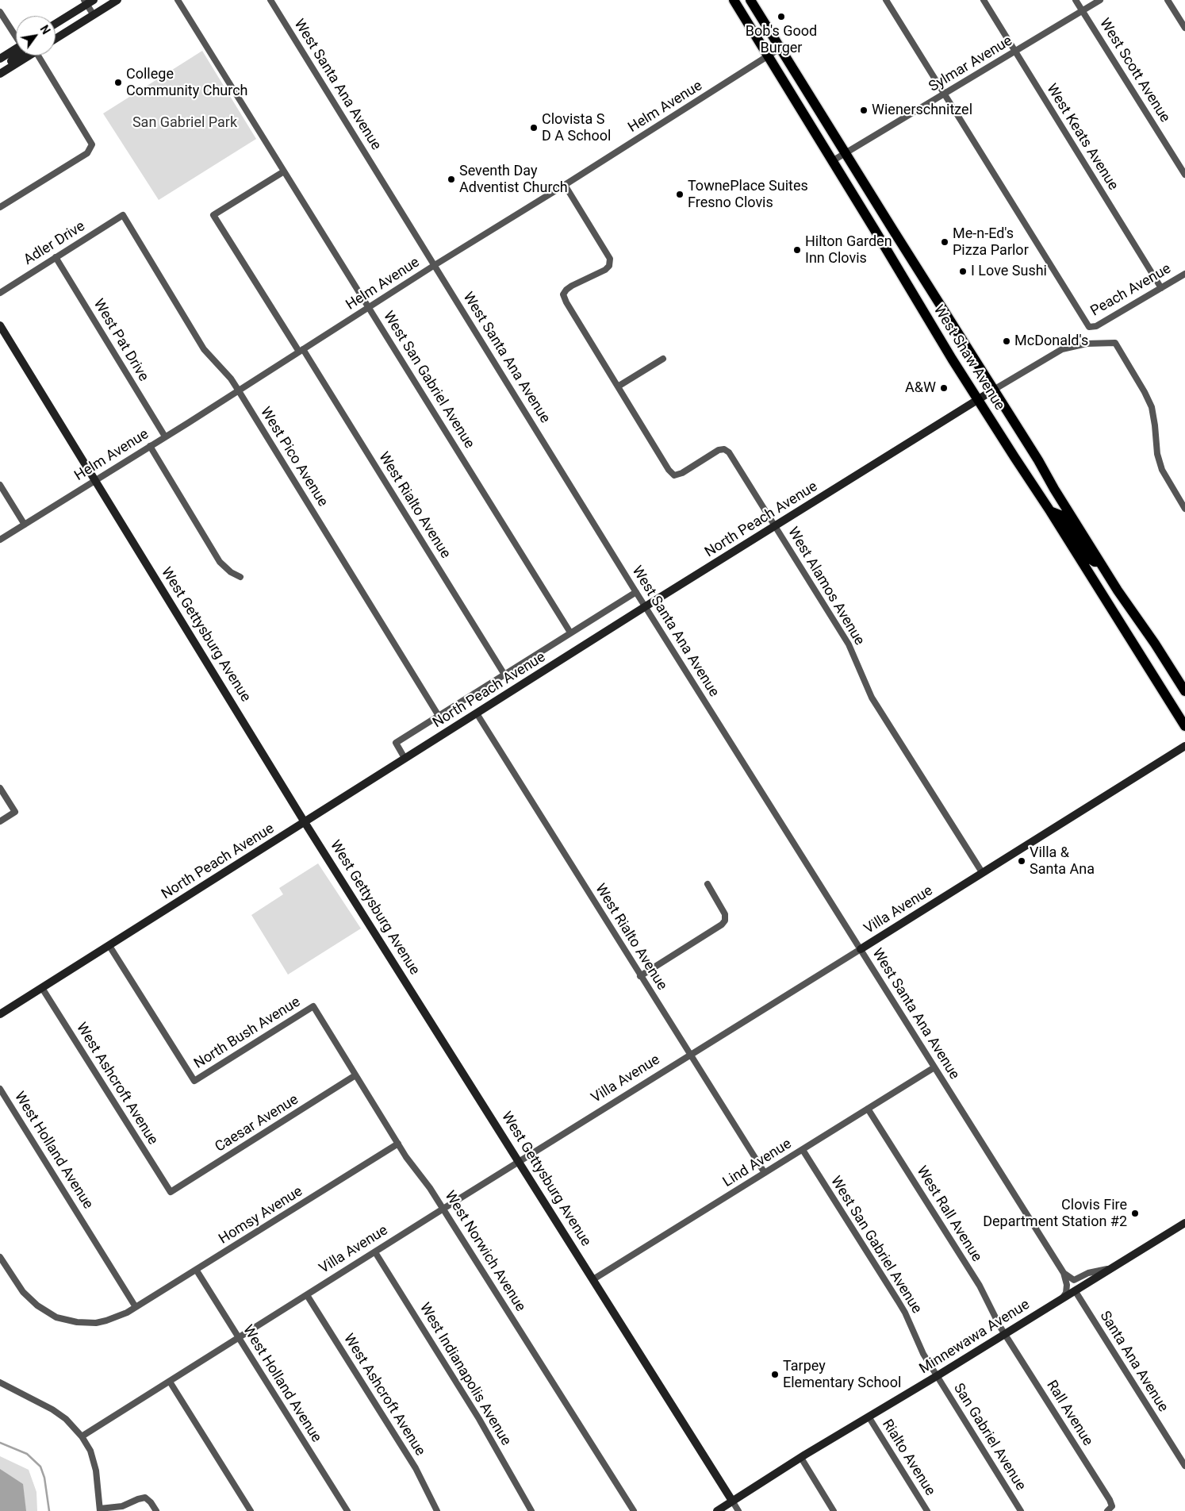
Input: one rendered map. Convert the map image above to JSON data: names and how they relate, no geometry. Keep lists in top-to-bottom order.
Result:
{
  "streets": {
    "main road": ["West Shaw Avenue"],
    "street": [
      "Sylmar Avenue",
      "West Scott Avenue",
      "West Santa Ana Avenue",
      "Helm Avenue",
      "West Keats Avenue",
      "Adler Drive",
      "Peach Avenue",
      "West Pat Drive",
      "West San Gabriel Avenue",
      "West Pico Avenue",
      "West Rialto Avenue",
      "North Peach Avenue",
      "West Alamos Avenue",
      "West Gettysburg Avenue",
      "Villa Avenue",
      "North Bush Avenue",
      "West Ashcroft Avenue",
      "Caesar Avenue",
      "West Holland Avenue",
      "Lind Avenue",
      "West Rall Avenue",
      "Homsy Avenue",
      "West Norwich Avenue",
      "Minnewawa Avenue",
      "Santa Ana Avenue",
      "West Indianapolis Avenue",
      "Rall Avenue",
      "San Gabriel Avenue",
      "Rialto Avenue"
    ]
  },
  "crossings": [
    ["Sylmar Avenue", "West Scott Avenue"],
    ["Sylmar Avenue", "West Keats Avenue"],
    ["Sylmar Avenue", "Peach Avenue"],
    ["Sylmar Avenue", "West Shaw Avenue"],
    ["West Santa Ana Avenue", "Helm Avenue"],
    ["West Santa Ana Avenue", "North Peach Avenue"],
    ["West Santa Ana Avenue", "Villa Avenue"],
    ["West Santa Ana Avenue", "Lind Avenue"],
    ["West Santa Ana Avenue", "Minnewawa Avenue"],
    ["Helm Avenue", "West Pat Drive"],
    ["Helm Avenue", "West Shaw Avenue"],
    ["Helm Avenue", "West San Gabriel Avenue"],
    ["Helm Avenue", "West Pico Avenue"],
    ["Helm Avenue", "West Rialto Avenue"],
    ["Helm Avenue", "West Alamos Avenue"],
    ["Helm Avenue", "West Gettysburg Avenue"],
    ["West Keats Avenue", "Peach Avenue"],
    ["Adler Drive", "West Pat Drive"],
    ["Adler Drive", "West Pico Avenue"],
    ["West Shaw Avenue", "North Peach Avenue"],
    ["West San Gabriel Avenue", "West Rialto Avenue"],
    ["West San Gabriel Avenue", "Lind Avenue"],
    ["West San Gabriel Avenue", "Minnewawa Avenue"],
    ["West San Gabriel Avenue", "San Gabriel Avenue"],
    ["West Rialto Avenue", "North Peach Avenue"],
    ["West Rialto Avenue", "Villa Avenue"],
    ["West Rialto Avenue", "Lind Avenue"],
    ["North Peach Avenue", "West Alamos Avenue"],
    ["North Peach Avenue", "West Gettysburg Avenue"],
    ["North Peach Avenue", "North Bush Avenue"],
    ["North Peach Avenue", "West Ashcroft Avenue"],
    ["West Alamos Avenue", "Villa Avenue"],
    ["West Gettysburg Avenue", "Villa Avenue"],
    ["West Gettysburg Avenue", "Lind Avenue"],
    ["West Gettysburg Avenue", "Minnewawa Avenue"],
    ["Villa Avenue", "West Ashcroft Avenue"],
    ["Villa Avenue", "West Holland Avenue"],
    ["Villa Avenue", "West Norwich Avenue"],
    ["Villa Avenue", "West Indianapolis Avenue"],
    ["North Bush Avenue", "West Norwich Avenue"],
    ["West Ashcroft Avenue", "Caesar Avenue"],
    ["Caesar Avenue", "West Norwich Avenue"],
    ["West Holland Avenue", "Homsy Avenue"],
    ["Lind Avenue", "West Rall Avenue"],
    ["West Rall Avenue", "Minnewawa Avenue"],
    ["West Rall Avenue", "Rall Avenue"],
    ["Homsy Avenue", "West Norwich Avenue"],
    ["Minnewawa Avenue", "Santa Ana Avenue"],
    ["Minnewawa Avenue", "Rall Avenue"],
    ["Minnewawa Avenue", "San Gabriel Avenue"],
    ["Minnewawa Avenue", "Rialto Avenue"]
  ],
  "parks": ["San Gabriel Park"],
  "places": [
    "Bob's Good Burger",
    "College Community Church",
    "Wienerschnitzel",
    "Clovista S D A School",
    "Seventh Day Adventist Church",
    "TownePlace Suites Fresno Clovis",
    "Me-n-Ed's Pizza Parlor",
    "Hilton Garden Inn Clovis",
    "I Love Sushi",
    "McDonald's",
    "A&W",
    "Villa & Santa Ana",
    "Clovis Fire Department Station #2",
    "Tarpey Elementary School"
  ],
  "north": "top right"
}
